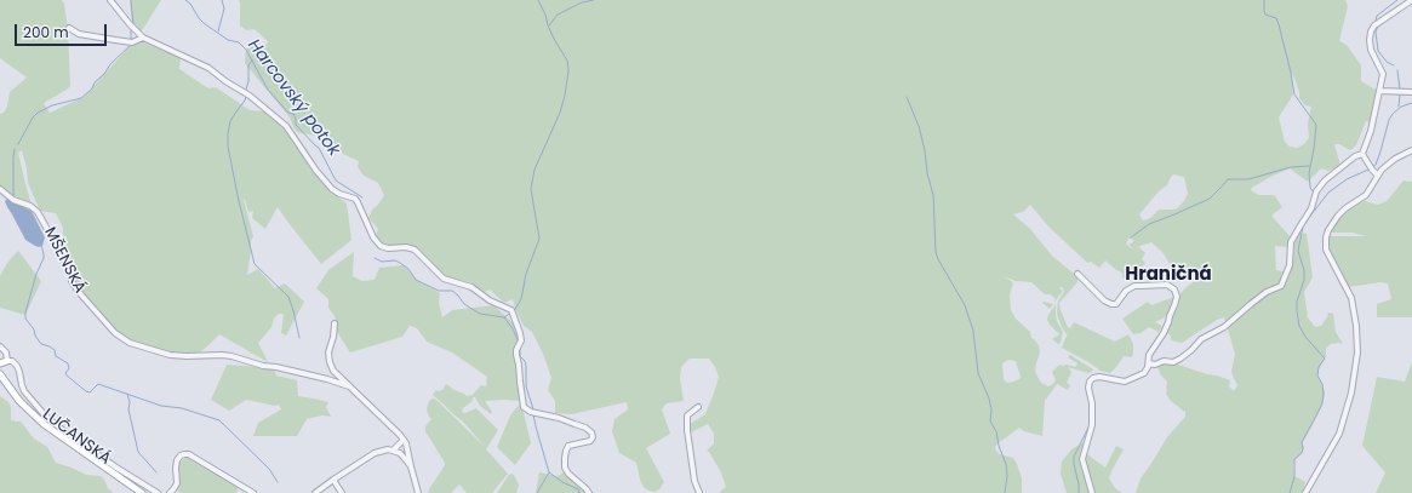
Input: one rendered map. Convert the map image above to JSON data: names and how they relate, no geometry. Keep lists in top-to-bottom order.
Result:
{
  "streets": {
    "street": ["MŠENSKÁ", "LUČANSKÁ"]
  },
  "districts": ["Hraničná"],
  "water": ["Harcovský potok"],
  "scale_bar": "200 m"
}
